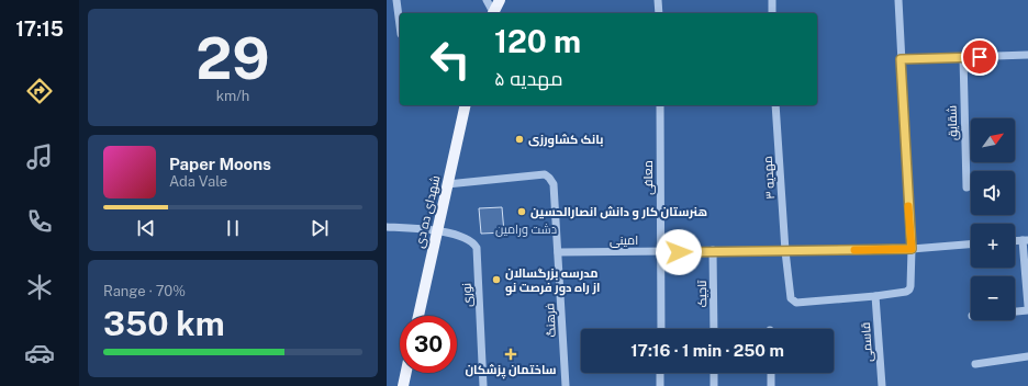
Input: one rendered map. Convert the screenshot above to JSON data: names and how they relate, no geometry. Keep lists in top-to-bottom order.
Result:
{
  "streets": {
    "main road": ["شهدای ده دی"],
    "street": [
      "شقایق",
      "معافی",
      "مهدیه ۳",
      "امینی",
      "تاجیک",
      "نوری",
      "فرهنگ",
      "قاسمی"
    ]
  },
  "crossings": [
    ["معافی", "امینی"],
    ["مهدیه ۳", "امینی"],
    ["مهدیه ۳", "قاسمی"],
    ["شهدای ده دی", "نوری"],
    ["شهدای ده دی", "فرهنگ"],
    ["امینی", "تاجیک"],
    ["امینی", "فرهنگ"]
  ],
  "parks": ["دشت ورامین"],
  "places": {
    "other": ["بانک کشاورزی", "هنرستان کار و دانش انصارالحسین", "مدرسه بزرگسالان از راه دور فرصت نو"],
    "health": ["ساختمان پزشکان"]
  },
  "north": "top right",
  "page": {
    "tabs": "17:15",
    "tile": [
      ["29", "km/h"],
      ["Range · 70%", "350 km"]
    ],
    "turn": ["120 m", "مهدیه ۵"],
    "map_buttons": ["+", "−"],
    "song": ["Paper Moons", "Ada Vale"],
    "limit": "30",
    "trip": "17:16 · 1 min · 250 m"
  }
}
